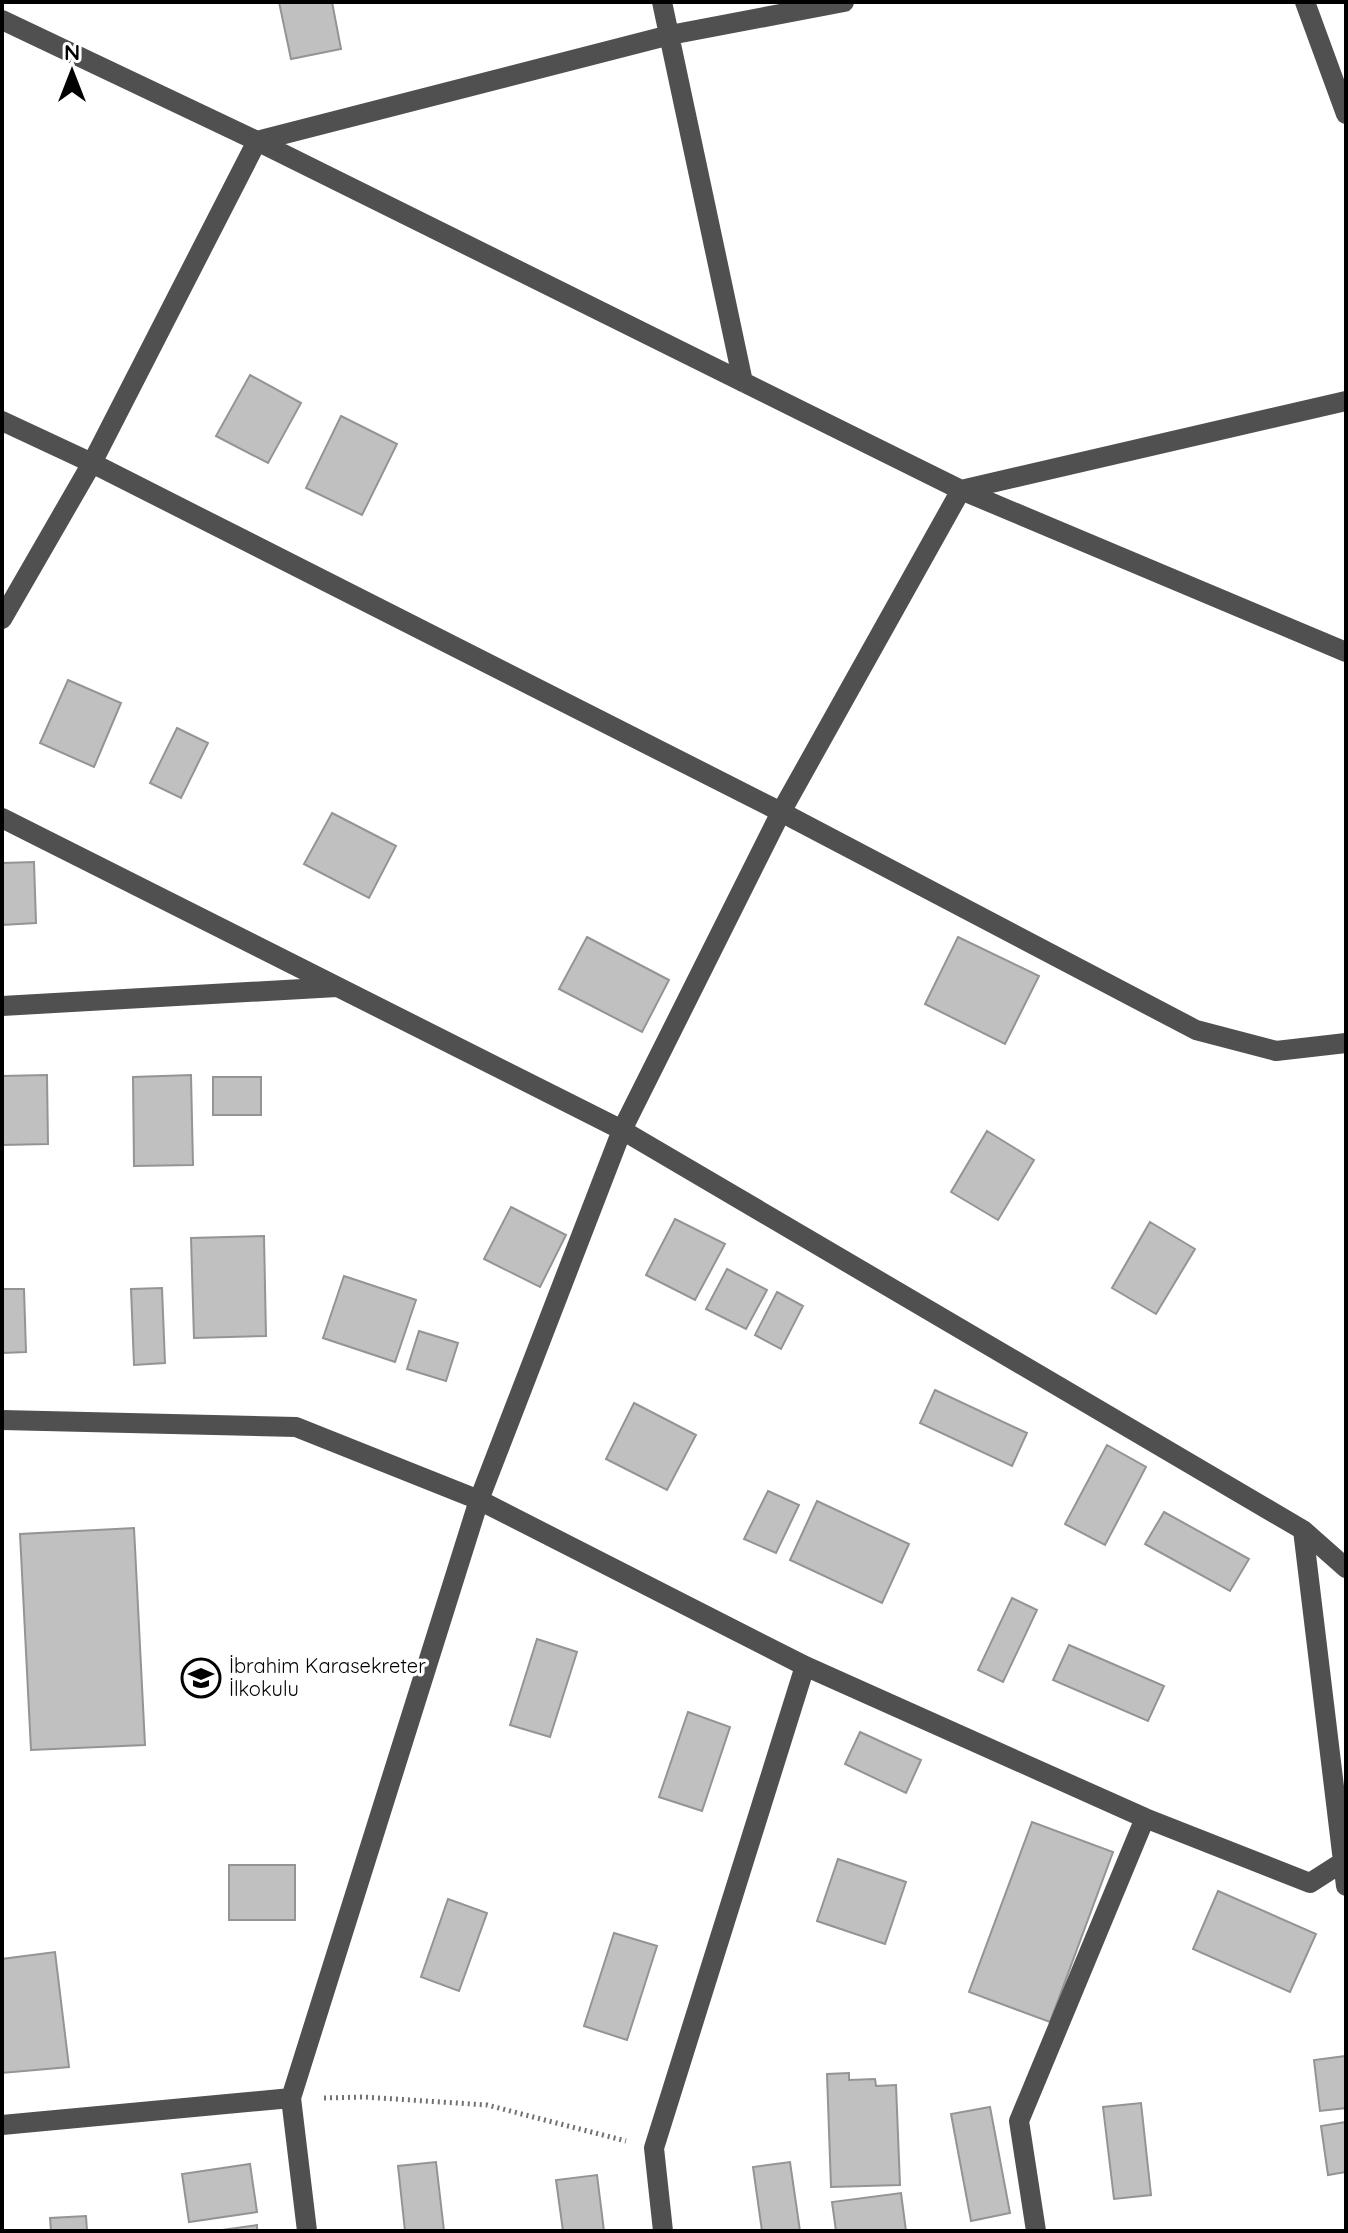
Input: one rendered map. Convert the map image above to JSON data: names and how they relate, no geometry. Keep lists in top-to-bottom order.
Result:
{
  "places": {
    "school or university": ["İbrahim Karasekreter İlkokulu"]
  },
  "north": "top"
}
